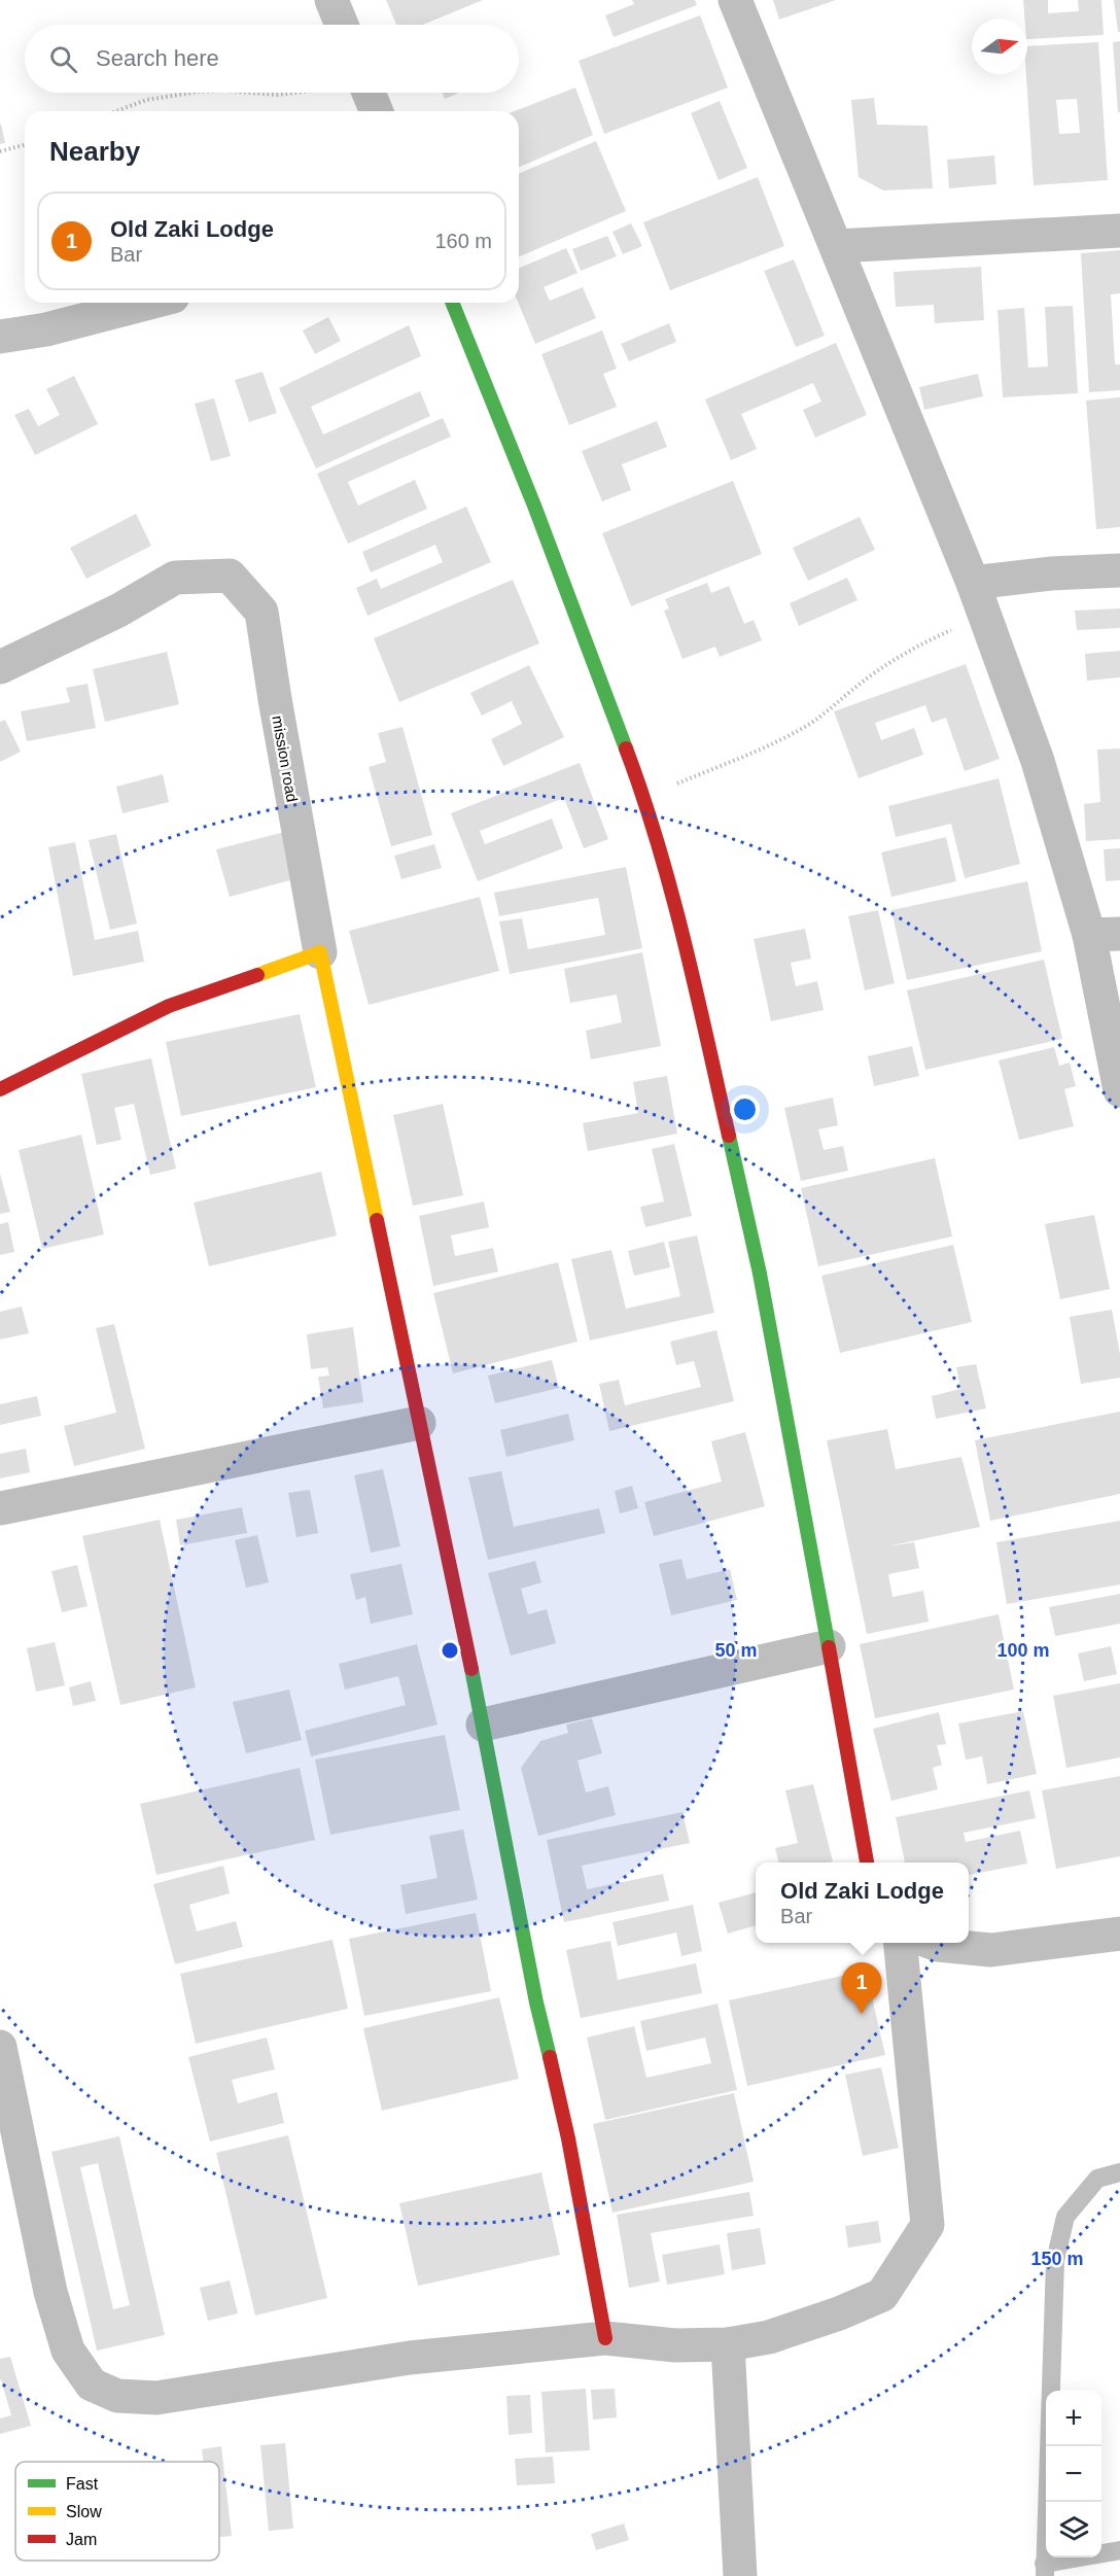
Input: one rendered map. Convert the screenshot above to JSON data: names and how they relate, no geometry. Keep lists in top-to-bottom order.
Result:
{
  "streets": {
    "street": ["mission road"]
  },
  "legend": ["Fast", "Slow", "Jam"],
  "north": "right",
  "page": {
    "search": "Search here",
    "heading": "Nearby",
    "list": [
      {
        "mark": "1",
        "name": "Old Zaki Lodge",
        "note": "Bar",
        "value": "160 m"
      }
    ],
    "popup": ["Old Zaki Lodge", "Bar"],
    "pins": "1",
    "map_buttons": ["+", "−"]
  },
  "rings": ["50 m", "100 m", "150 m"]
}
